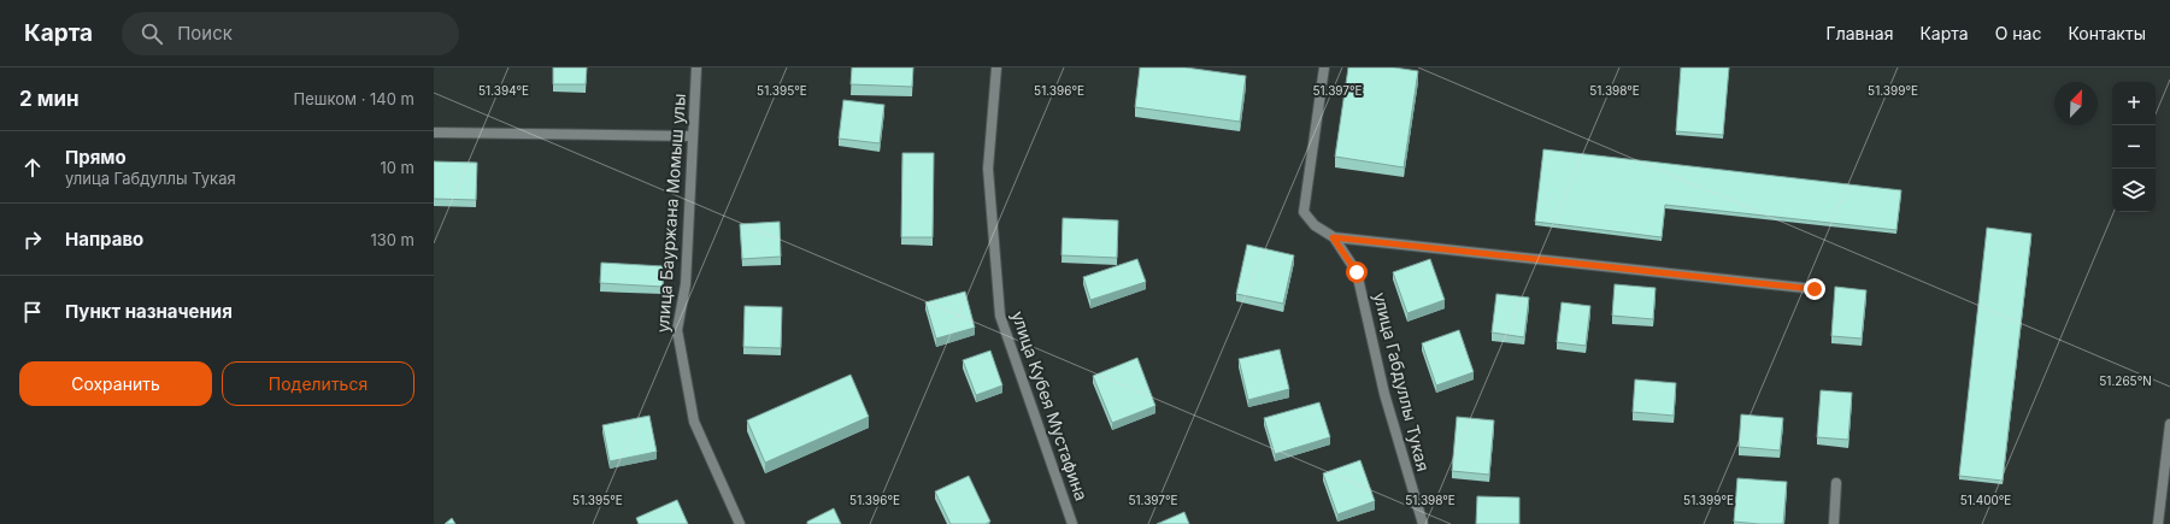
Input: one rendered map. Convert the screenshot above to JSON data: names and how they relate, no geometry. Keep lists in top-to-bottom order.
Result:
{
  "streets": {
    "street": ["улица Бауржана Момыш улы", "улица Габдуллы Тукая", "улица Кубея Мустафина"]
  },
  "north": "top right",
  "page": {
    "header": "Карта",
    "search": "Поиск",
    "nav": [
      "Главная",
      "Карта",
      "О нас",
      "Контакты"
    ],
    "heading": ["2 мин", "Пешком · 140 m"],
    "map_buttons": ["+", "−"],
    "list": [
      ["Прямо", "улица Габдуллы Тукая", "10 m"],
      ["Направо", "130 m"],
      "Пункт назначения"
    ],
    "buttons": ["Сохранить", "Поделиться"]
  },
  "coordinates": [
    "51.395°E",
    "51.396°E",
    "51.397°E",
    "51.398°E",
    "51.399°E",
    "51.394°E",
    "51.265°N",
    "51.400°E"
  ]
}
